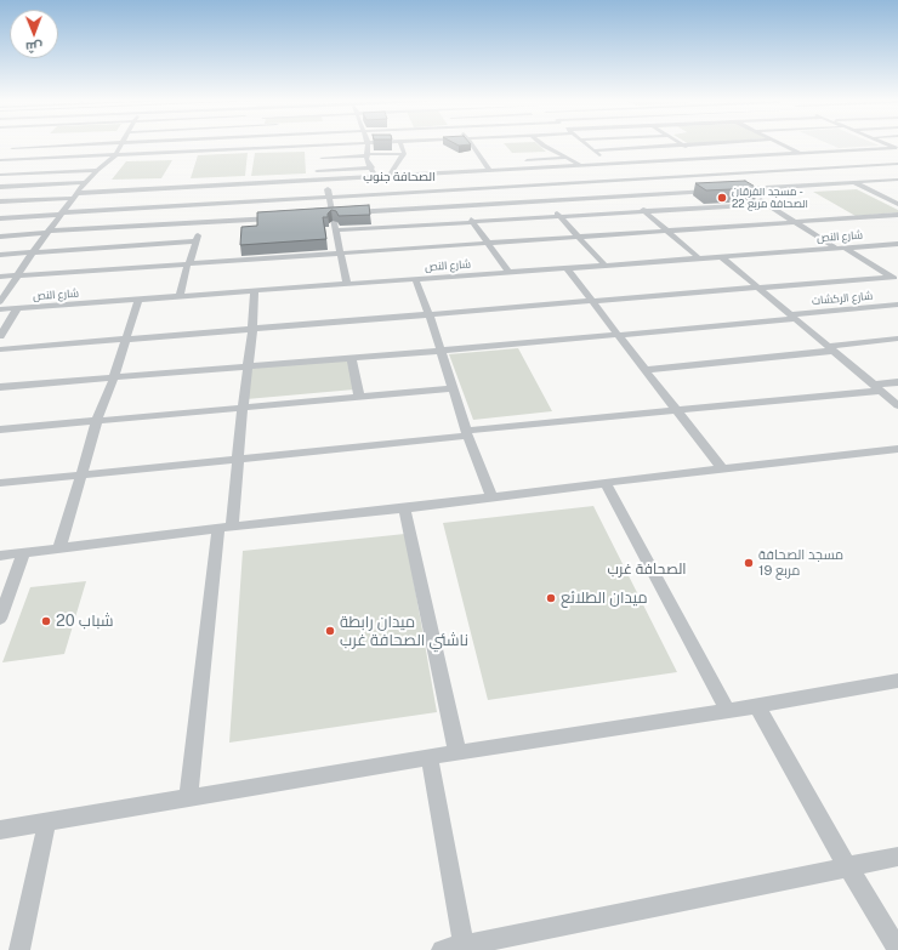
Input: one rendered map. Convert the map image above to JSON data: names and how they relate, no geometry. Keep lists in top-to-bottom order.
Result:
{
  "streets": {
    "street": ["شارع النص", "شارع الركشات"]
  },
  "districts": ["الصحافة جنوب", "الصحافة غرب"],
  "places": [
    "مسجد الفرقان - الصحافة مربع 22",
    "مسجد الصحافة مربع 19",
    "ميدان الطلائع",
    "شباب 20",
    "ميدان رابطة ناشئي الصحافة غرب"
  ],
  "north": "bottom"
}
